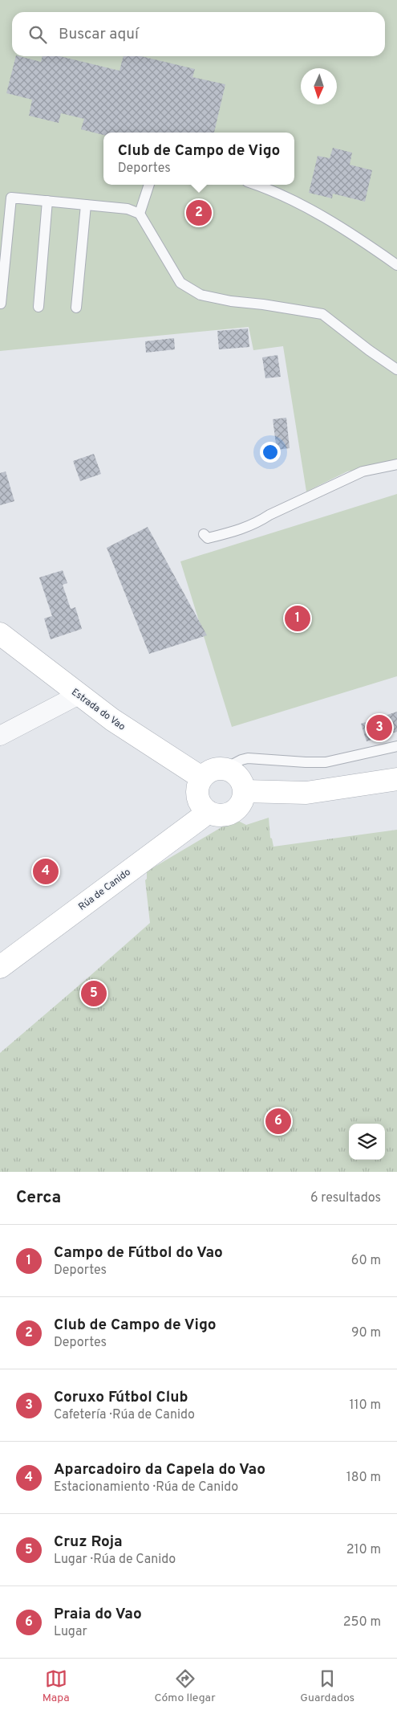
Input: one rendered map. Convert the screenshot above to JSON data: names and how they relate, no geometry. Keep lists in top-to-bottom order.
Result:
{
  "streets": {
    "main road": ["Estrada do Vao", "Rúa de Canido"]
  },
  "crossings": [
    ["Estrada do Vao", "Rúa de Canido"]
  ],
  "north": "bottom",
  "page": {
    "search": "Buscar aquí",
    "popup": ["Club de Campo de Vigo", "Deportes"],
    "pins": [
      "2",
      "1",
      "3",
      "4",
      "5",
      "6"
    ],
    "heading": ["Cerca", "6 resultados"],
    "list": [
      {
        "mark": "1",
        "name": "Campo de Fútbol do Vao",
        "note": "Deportes",
        "value": "60 m"
      },
      {
        "mark": "2",
        "name": "Club de Campo de Vigo",
        "note": "Deportes",
        "value": "90 m"
      },
      {
        "mark": "3",
        "name": "Coruxo Fútbol Club",
        "note": "Cafetería · Rúa de Canido",
        "value": "110 m"
      },
      {
        "mark": "4",
        "name": "Aparcadoiro da Capela do Vao",
        "note": "Estacionamiento · Rúa de Canido",
        "value": "180 m"
      },
      {
        "mark": "5",
        "name": "Cruz Roja",
        "note": "Lugar · Rúa de Canido",
        "value": "210 m"
      },
      {
        "mark": "6",
        "name": "Praia do Vao",
        "note": "Lugar",
        "value": "250 m"
      }
    ],
    "nav": ["Mapa", "Cómo llegar", "Guardados"]
  }
}
